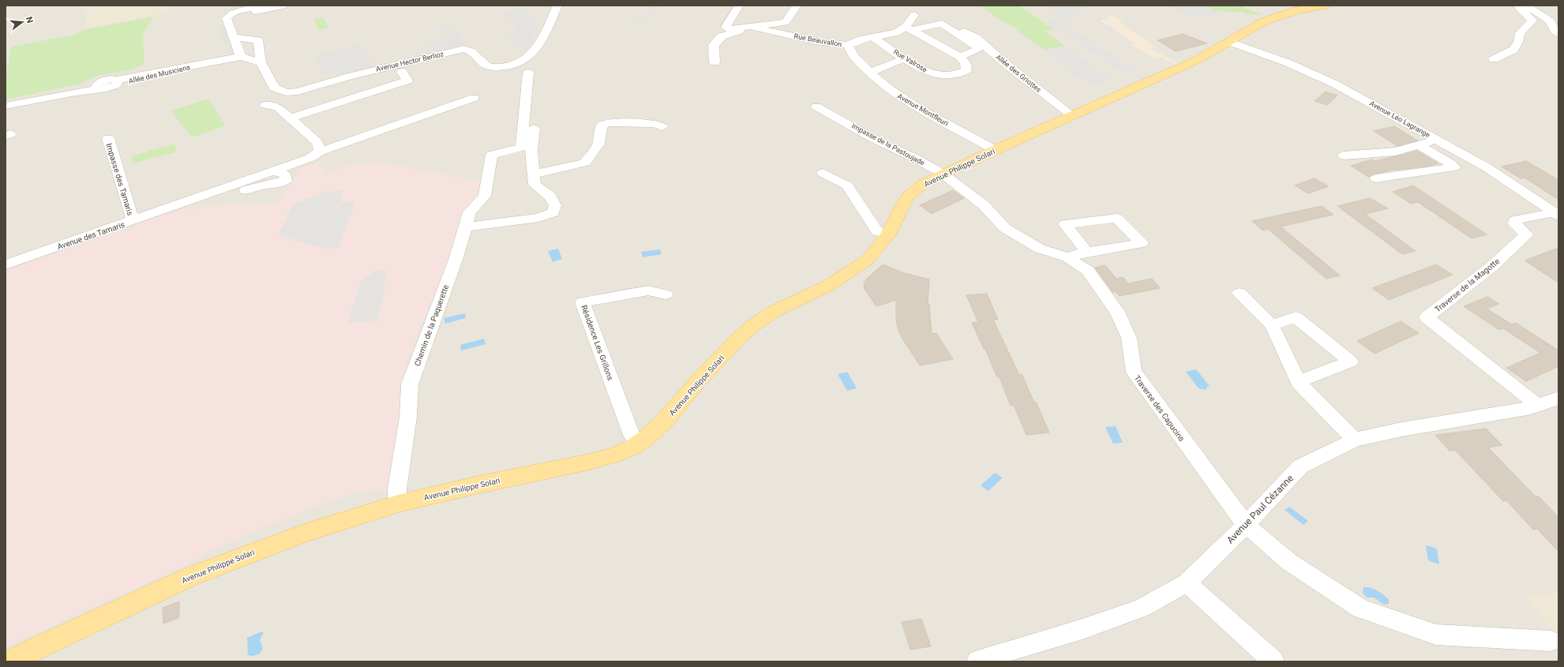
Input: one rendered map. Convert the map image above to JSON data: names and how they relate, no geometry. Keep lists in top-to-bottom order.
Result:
{
  "streets": {
    "main road": ["Avenue Philippe Solari"],
    "street": [
      "Rue Beauvallon",
      "Rue Valrose",
      "Avenue Hector Berlioz",
      "Allée des Griottes",
      "Allée des Musiciens",
      "Avenue Montfleuri",
      "Avenue Léo Lagrange",
      "Impasse de la Pastoujade",
      "Impasse des Tamaris",
      "Avenue des Tamaris",
      "Traverse de la Magotte",
      "Chemin de la Paquerette",
      "Résidence Les Grillons",
      "Traverse des Capucins",
      "Avenue Paul Cézanne"
    ]
  },
  "crossings": [
    ["Rue Beauvallon", "Rue Valrose"],
    ["Rue Beauvallon", "Avenue Montfleuri"],
    ["Allée des Griottes", "Avenue Philippe Solari"],
    ["Avenue Montfleuri", "Avenue Philippe Solari"],
    ["Avenue Léo Lagrange", "Avenue Philippe Solari"],
    ["Avenue Léo Lagrange", "Traverse de la Magotte"],
    ["Impasse de la Pastoujade", "Avenue Philippe Solari"],
    ["Impasse de la Pastoujade", "Traverse des Capucins"],
    ["Avenue Philippe Solari", "Chemin de la Paquerette"],
    ["Avenue Philippe Solari", "Résidence Les Grillons"],
    ["Avenue Philippe Solari", "Traverse des Capucins"],
    ["Impasse des Tamaris", "Avenue des Tamaris"],
    ["Traverse de la Magotte", "Avenue Paul Cézanne"],
    ["Traverse des Capucins", "Avenue Paul Cézanne"]
  ],
  "north": "right"
}
